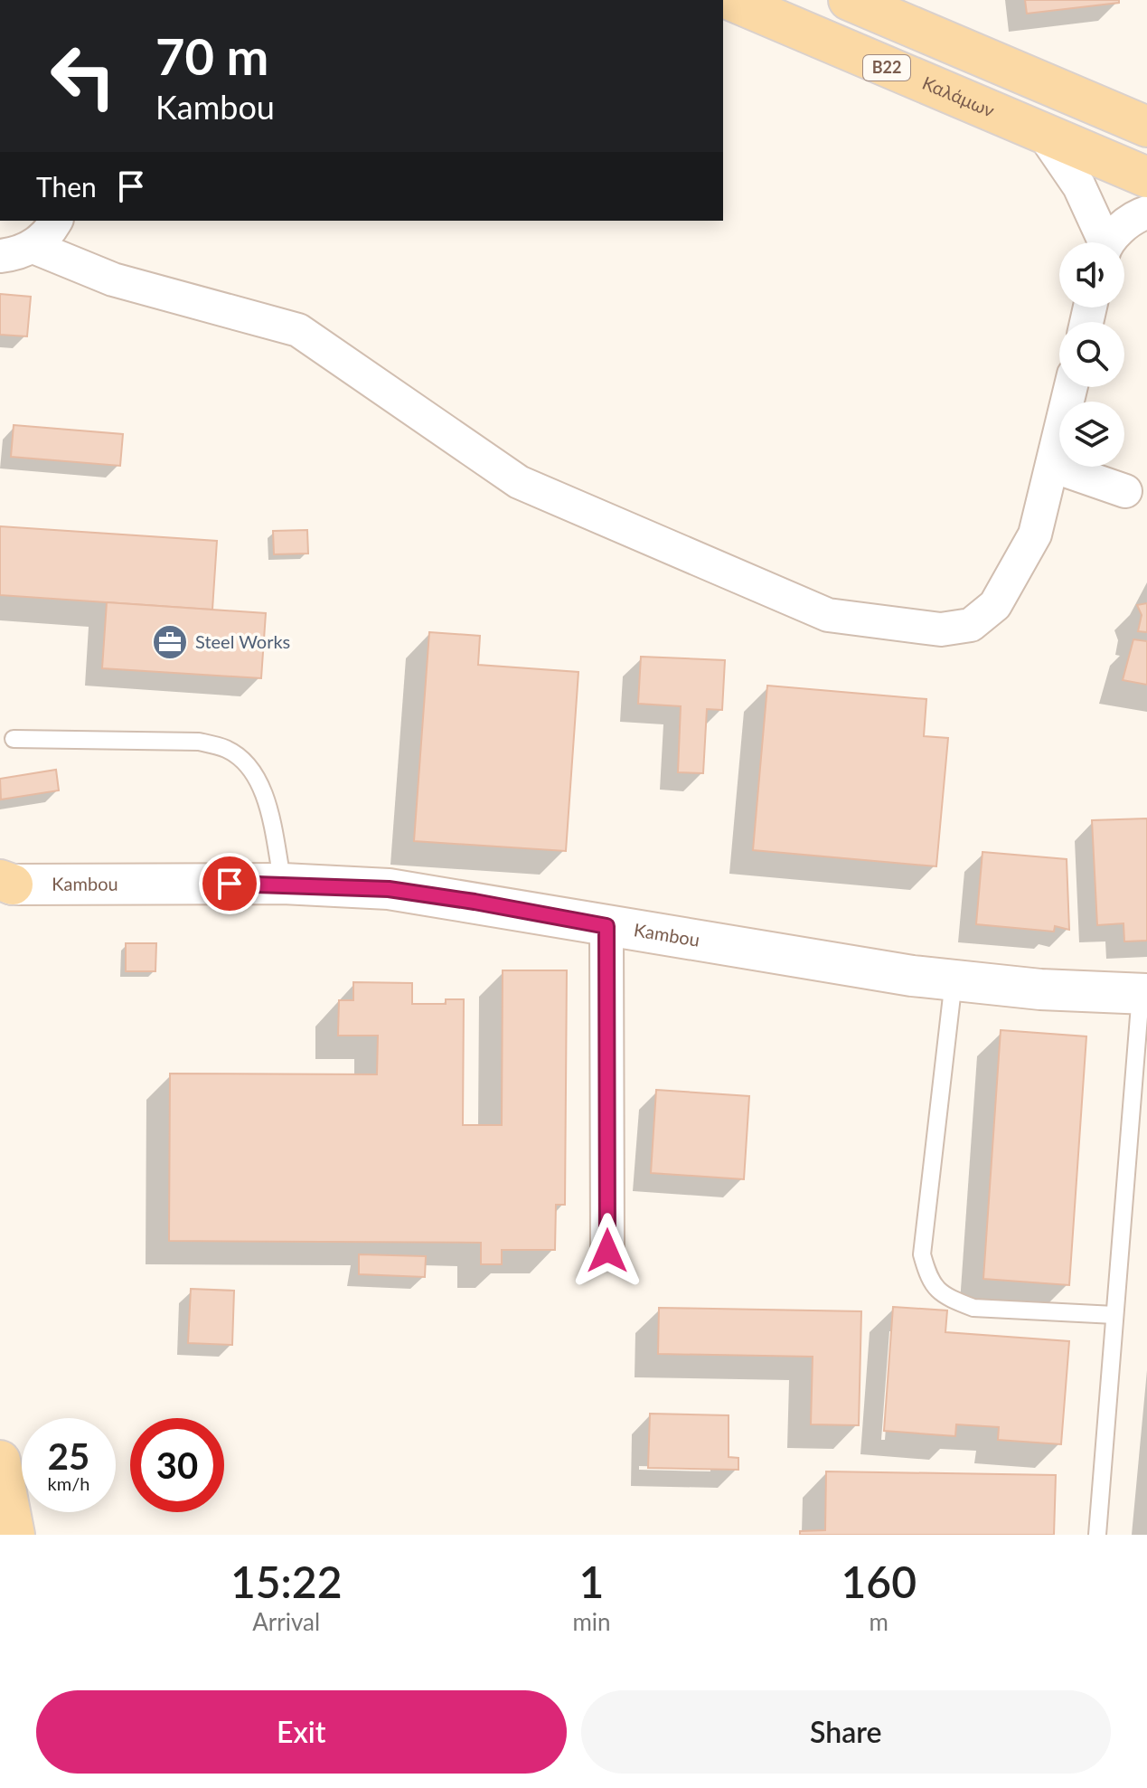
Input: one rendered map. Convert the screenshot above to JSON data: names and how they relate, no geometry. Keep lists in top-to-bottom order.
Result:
{
  "streets": {
    "main road": ["B22", "Καλάμων"],
    "street": ["Kambou"]
  },
  "places": {
    "office": ["Steel Works"]
  },
  "page": {
    "turn": ["70 m", "Kambou"],
    "then": "Then",
    "speed": "25 km/h",
    "limit": "30",
    "eta": [
      "15:22",
      "Arrival",
      "1",
      "min",
      "160",
      "m"
    ],
    "buttons": ["Exit", "Share"]
  }
}
